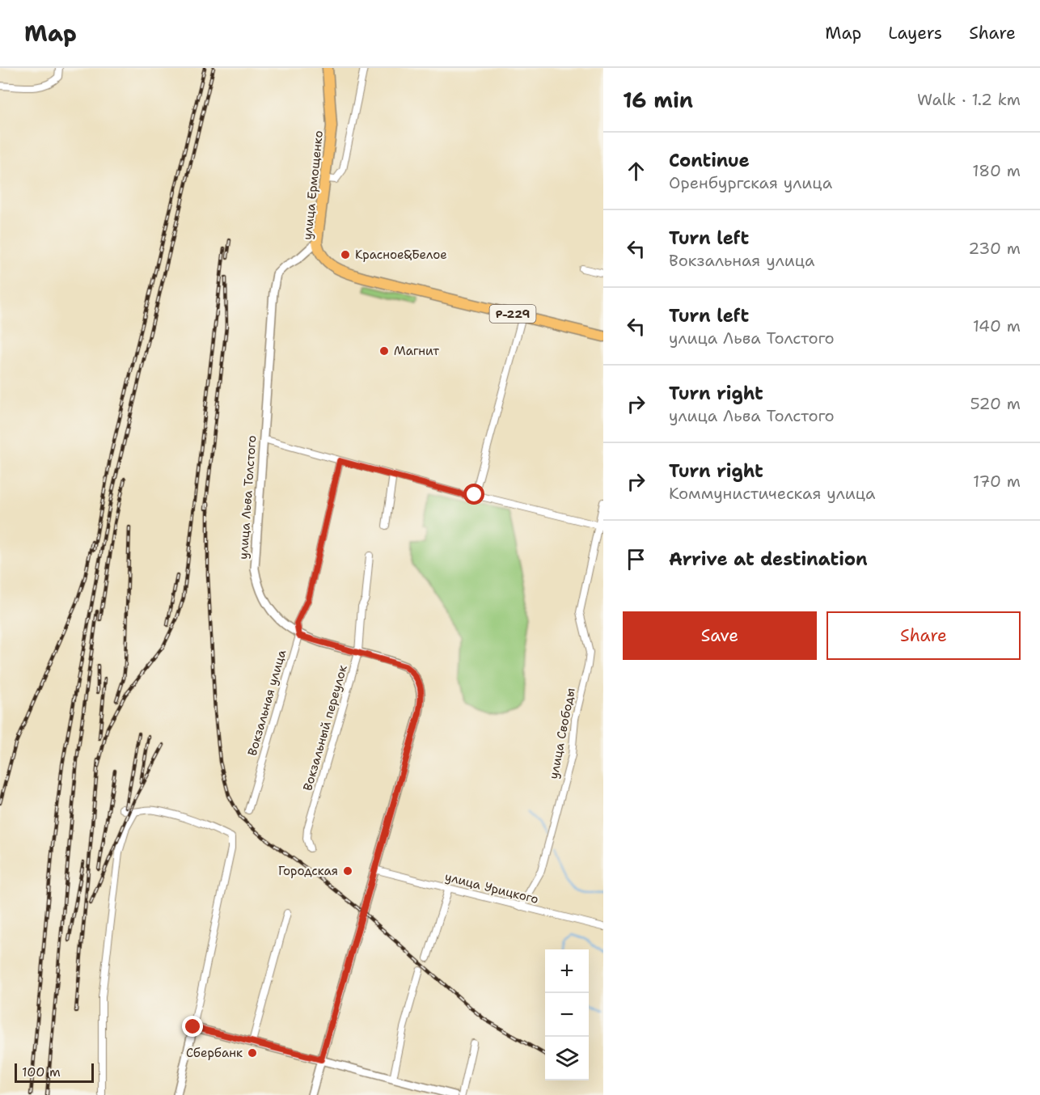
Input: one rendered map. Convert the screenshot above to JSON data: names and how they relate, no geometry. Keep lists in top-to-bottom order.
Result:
{
  "streets": {
    "highway": ["улица Ермощенко", "Р-229"],
    "street": [
      "улица Льва Толстого",
      "Вокзальная улица",
      "Вокзальный переулок",
      "улица Свободы",
      "улица Урицкого"
    ]
  },
  "crossings": [
    ["улица Ермощенко", "Р-229"],
    ["улица Ермощенко", "улица Льва Толстого"],
    ["улица Льва Толстого", "Вокзальная улица"],
    ["улица Льва Толстого", "Вокзальный переулок"],
    ["улица Льва Толстого", "улица Урицкого"],
    ["улица Свободы", "улица Урицкого"]
  ],
  "places": [
    "Красное&Белое",
    "Магнит",
    "Городская",
    "Сбербанк"
  ],
  "scale_bar": "100 m",
  "page": {
    "header": "Map",
    "nav": ["Map", "Layers", "Share"],
    "heading": ["16 min", "Walk · 1.2 km"],
    "list": [
      ["Continue", "Оренбургская улица", "180 m"],
      ["Turn left", "Вокзальная улица", "230 m"],
      ["Turn left", "улица Льва Толстого", "140 m"],
      ["Turn right", "улица Льва Толстого", "520 m"],
      ["Turn right", "Коммунистическая улица", "170 m"],
      "Arrive at destination"
    ],
    "buttons": ["Save", "Share"],
    "map_buttons": ["+", "−"],
    "scale": "100 m"
  }
}
